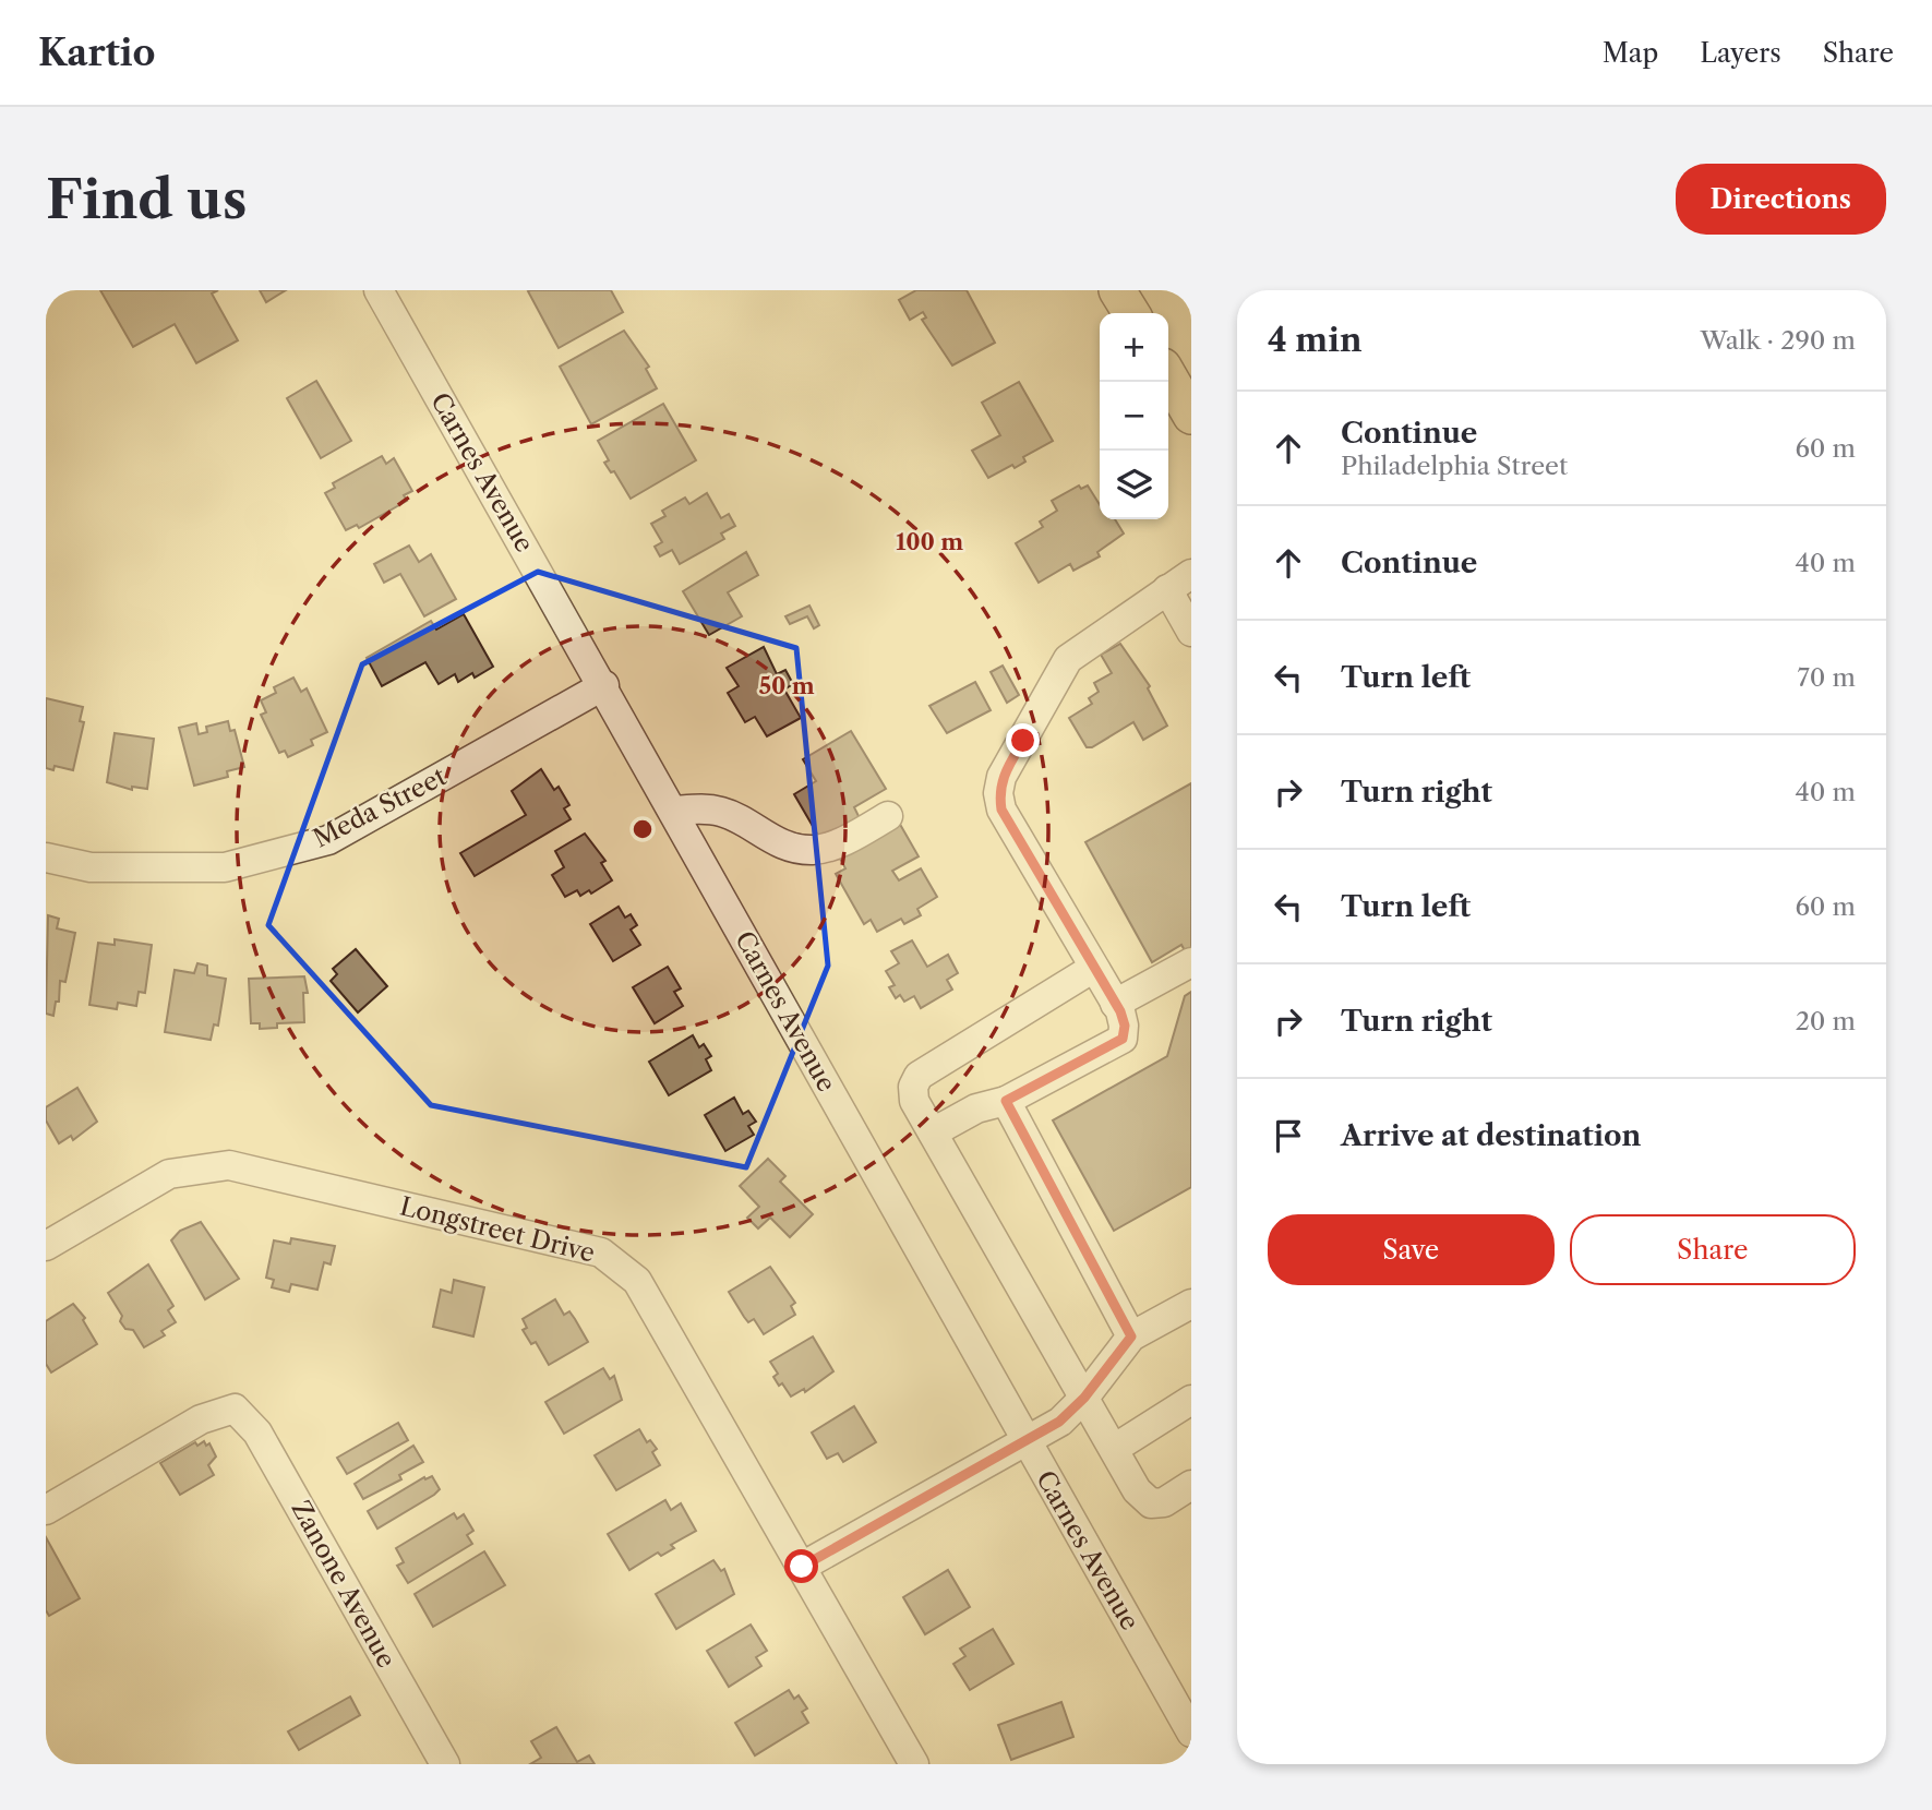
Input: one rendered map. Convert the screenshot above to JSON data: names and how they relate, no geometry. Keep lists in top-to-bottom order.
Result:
{
  "streets": {
    "street": [
      "Carnes Avenue",
      "Meda Street",
      "Longstreet Drive",
      "Zanone Avenue"
    ]
  },
  "crossings": [
    ["Carnes Avenue", "Meda Street"]
  ],
  "page": {
    "header": "Kartio",
    "nav": ["Map", "Layers", "Share"],
    "buttons": [
      "Directions",
      ["Save", "Share"]
    ],
    "title": "Find us",
    "heading": ["4 min", "Walk · 290 m"],
    "map_buttons": ["+", "−"],
    "list": [
      ["Continue", "Philadelphia Street", "60 m"],
      ["Continue", "40 m"],
      ["Turn left", "70 m"],
      ["Turn right", "40 m"],
      ["Turn left", "60 m"],
      ["Turn right", "20 m"],
      "Arrive at destination"
    ]
  },
  "rings": ["100 m", "50 m"]
}
